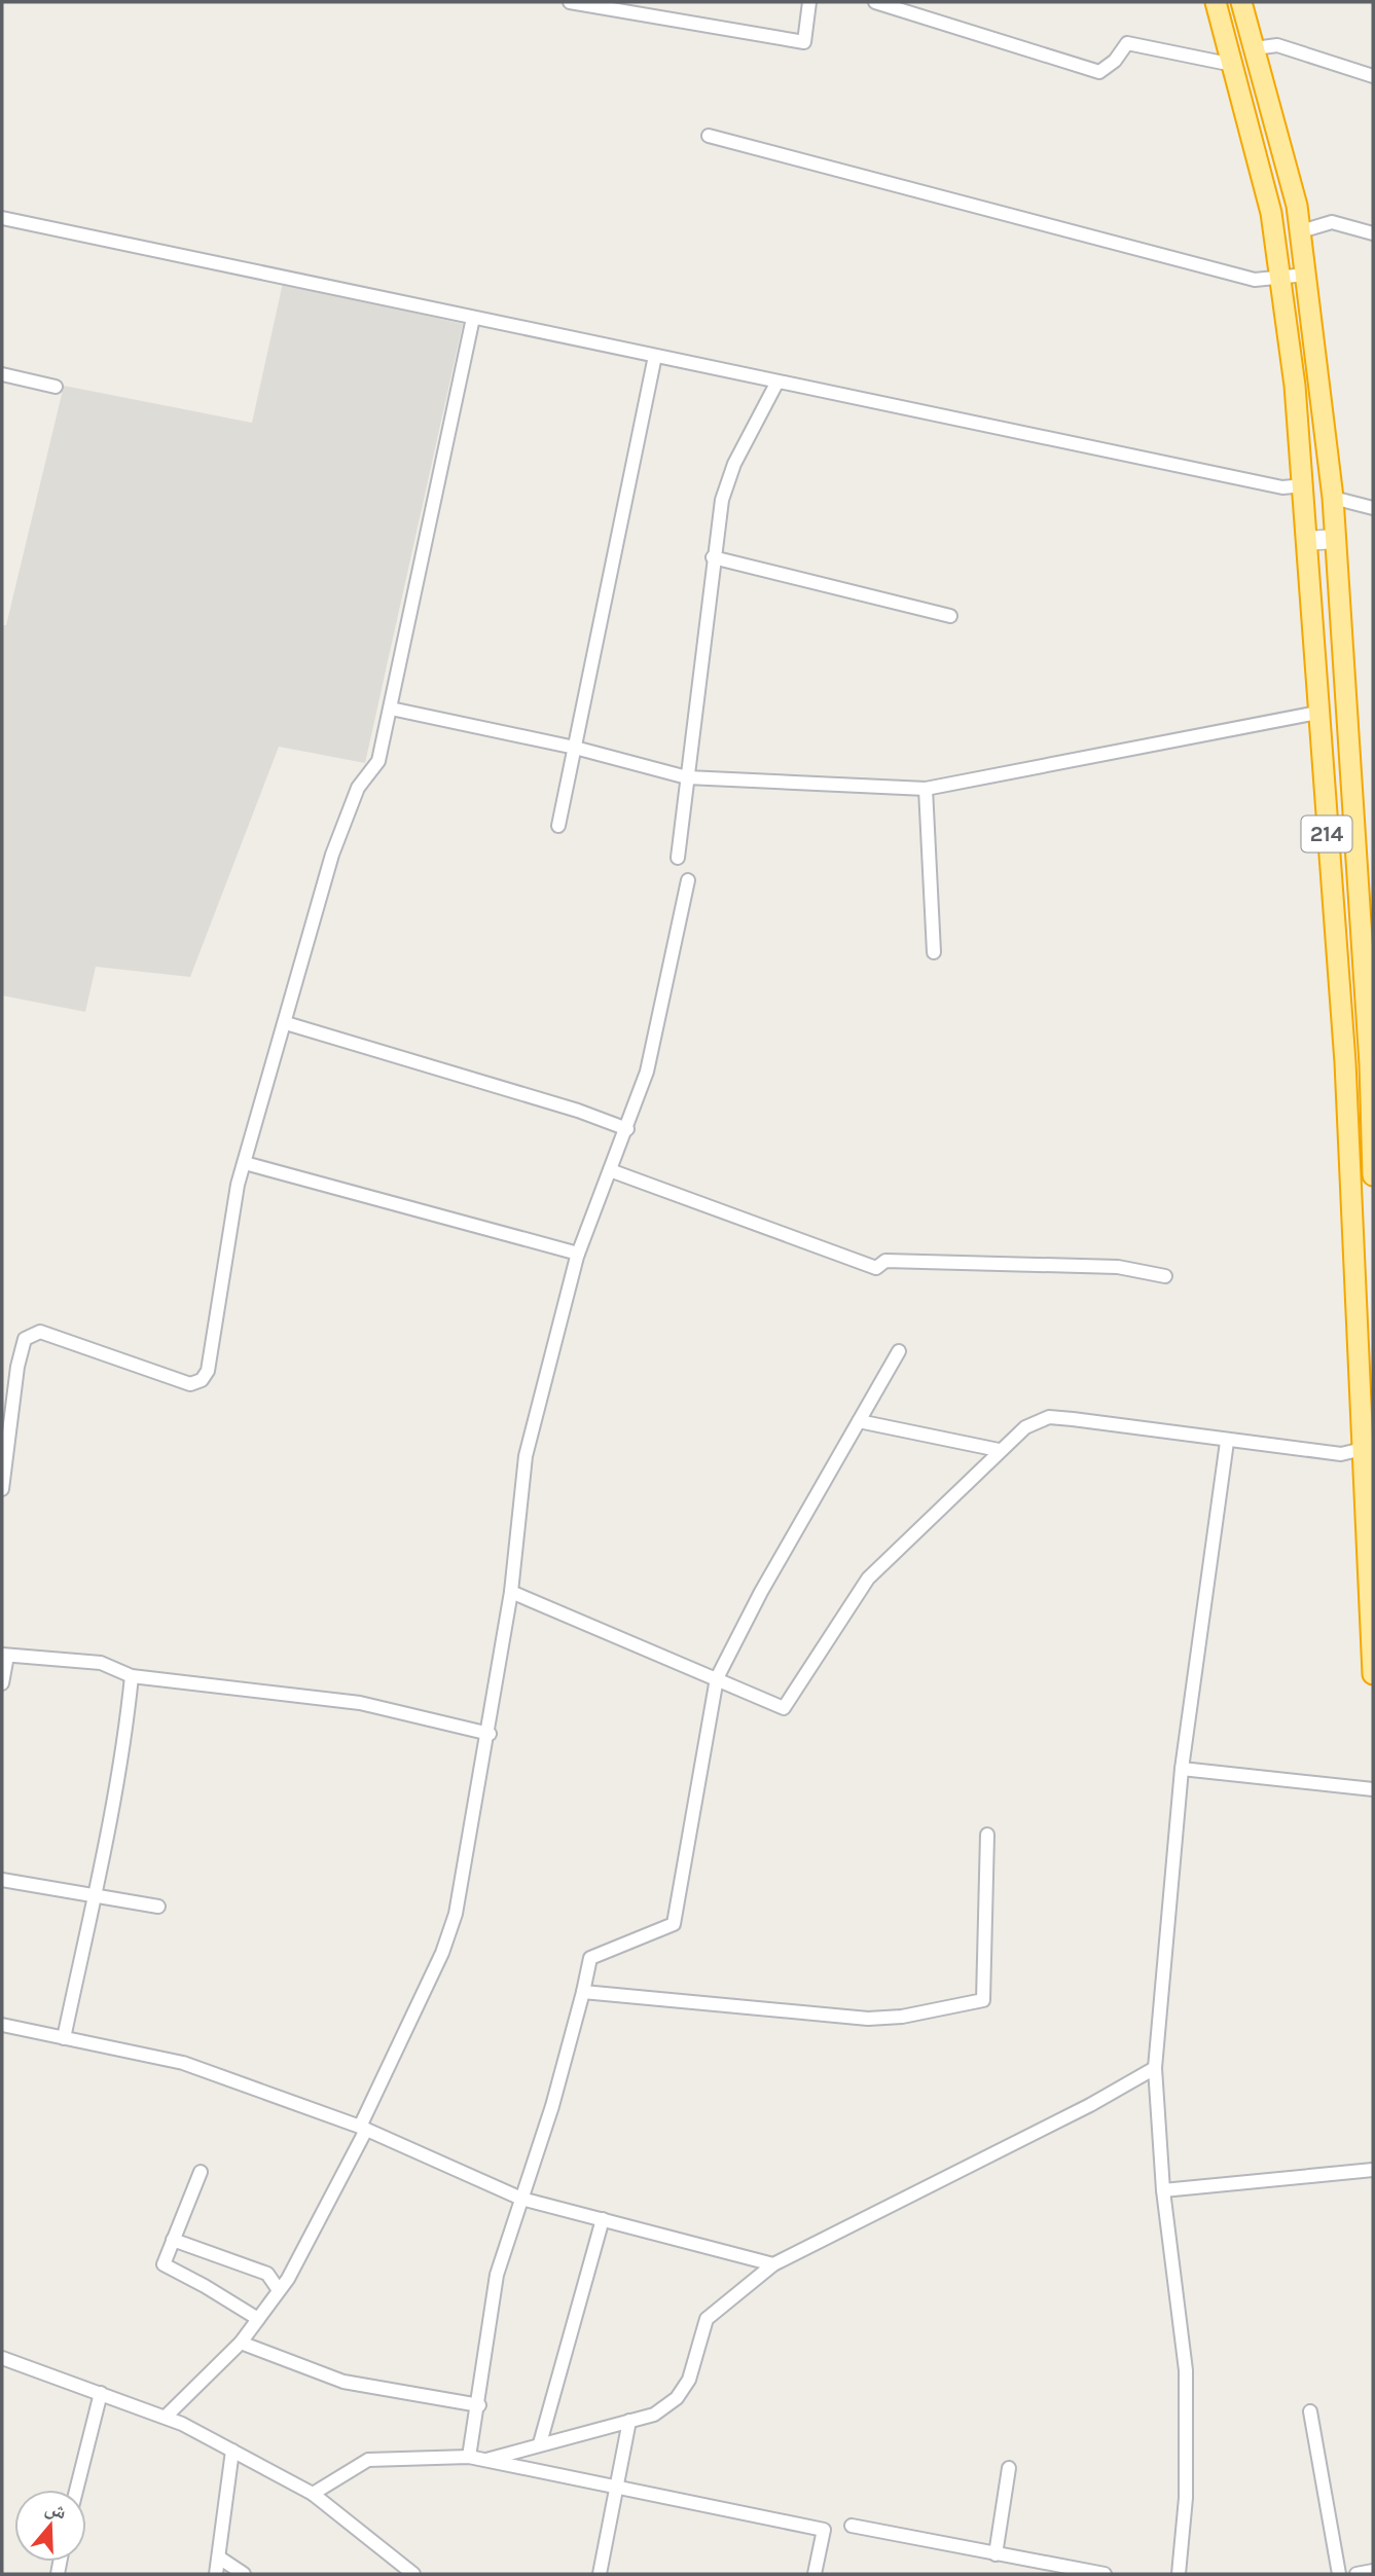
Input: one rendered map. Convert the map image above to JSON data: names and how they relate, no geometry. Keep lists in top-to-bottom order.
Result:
{
  "streets": {
    "highway": ["214"]
  },
  "north": "top"
}
